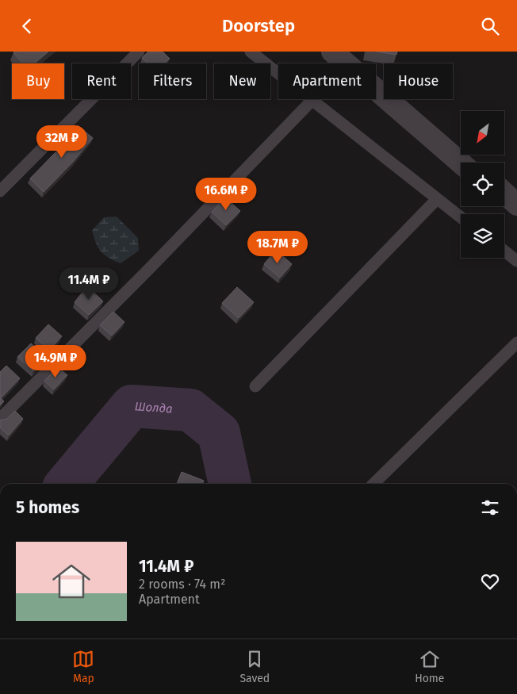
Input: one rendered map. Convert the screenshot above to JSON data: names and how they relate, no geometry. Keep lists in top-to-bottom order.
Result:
{
  "water": ["Шолда"],
  "north": "bottom left",
  "page": {
    "header": "Doorstep",
    "chip": [
      "Buy",
      "Rent",
      "Filters",
      "New",
      "Apartment",
      "House"
    ],
    "price": [
      "32M ₽",
      "16.6M ₽",
      "18.7M ₽",
      "11.4M ₽",
      "14.9M ₽"
    ],
    "heading": "5 homes",
    "list": [
      {
        "name": "11.4M ₽",
        "note": "2 rooms · 74 m² · Apartment"
      }
    ],
    "tabs": ["Map", "Saved", "Home"]
  }
}
